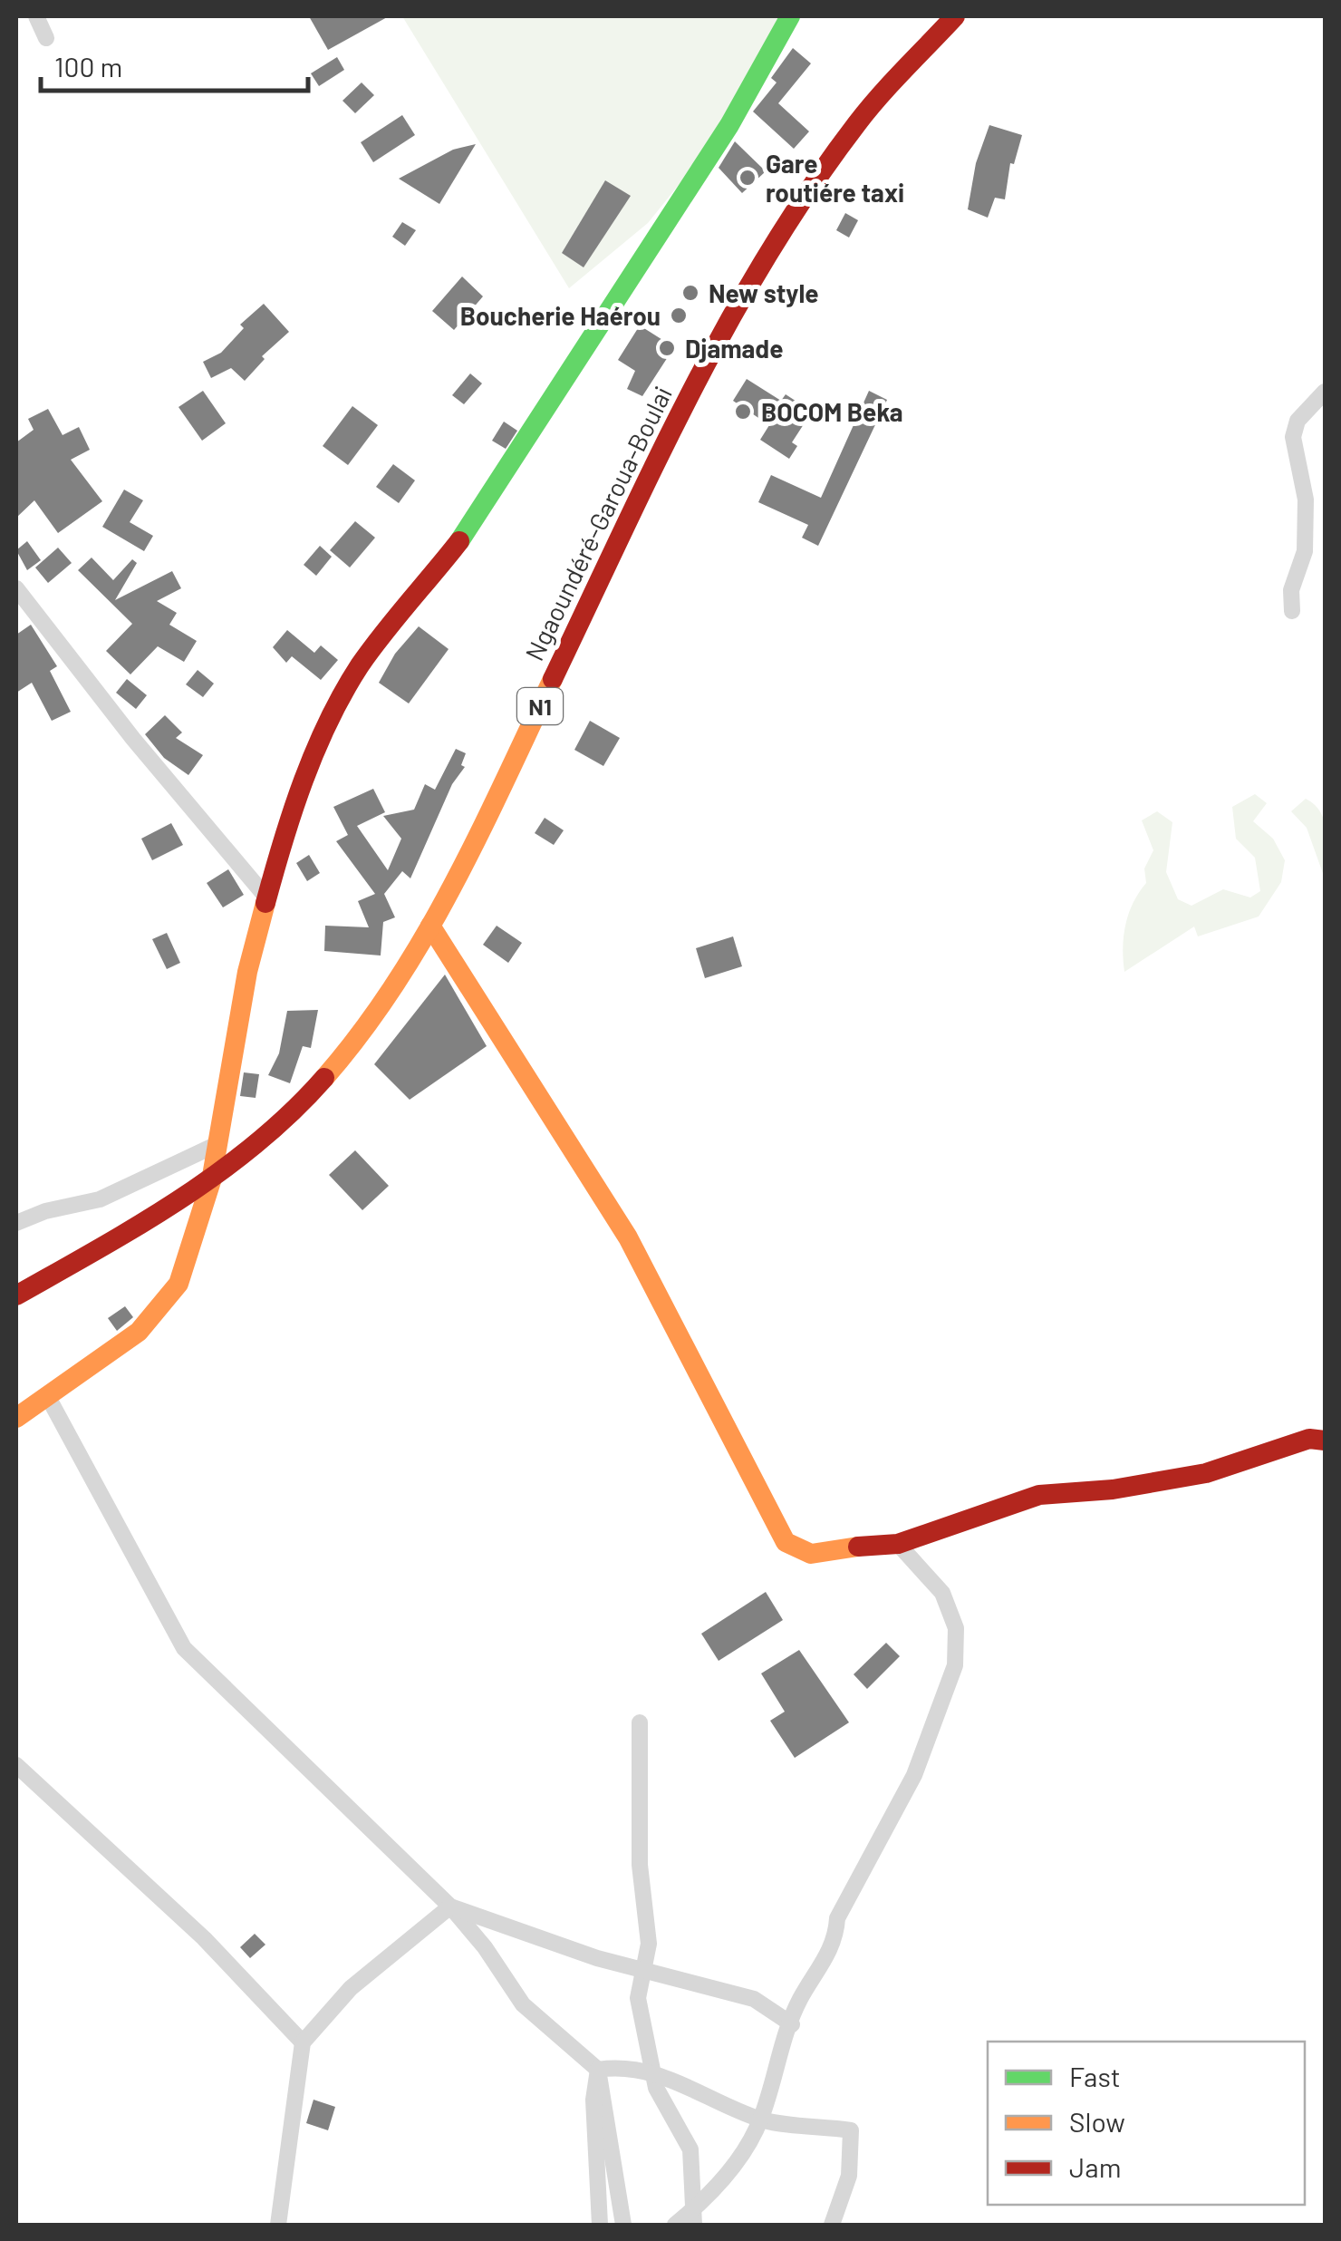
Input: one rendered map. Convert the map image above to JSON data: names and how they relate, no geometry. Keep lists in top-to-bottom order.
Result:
{
  "streets": {
    "main road": ["Ngaoundéré-Garoua-Boulai", "N1"]
  },
  "places": [
    "Gare routiére taxi",
    "New style",
    "Boucherie Haérou",
    "Djamade",
    "BOCOM Beka"
  ],
  "legend": ["Fast", "Slow", "Jam"],
  "scale_bar": "100 m"
}
